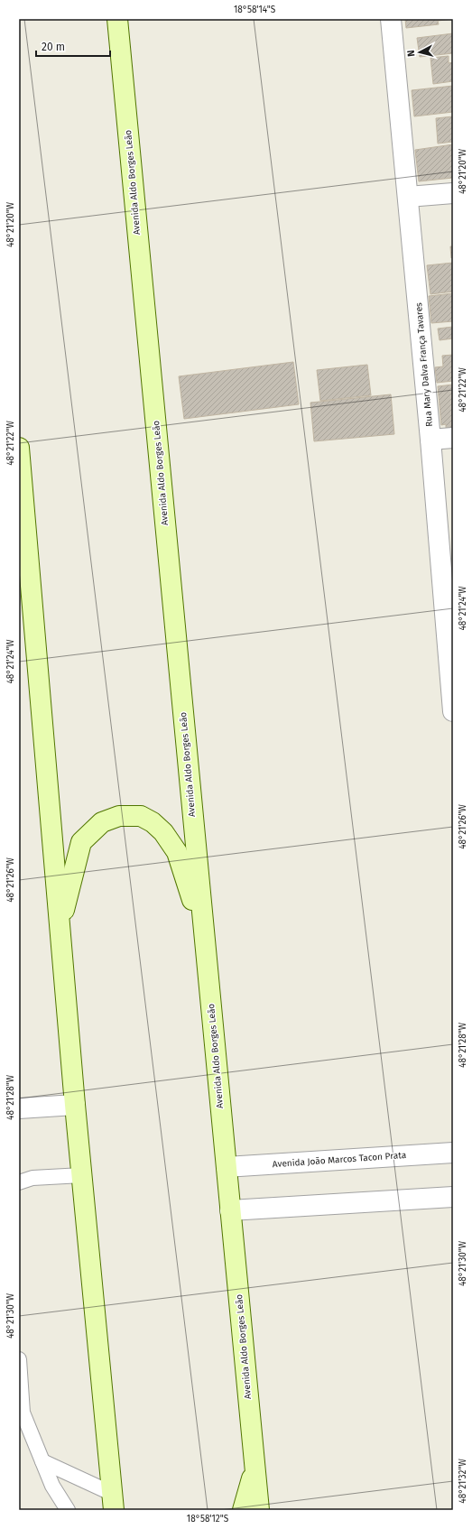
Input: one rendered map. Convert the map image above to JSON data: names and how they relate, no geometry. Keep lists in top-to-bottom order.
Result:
{
  "streets": {
    "main road": ["Avenida Aldo Borges Leão"],
    "street": ["Rua Mary Dalva França Tavares", "Avenida João Marcos Tacon Prata"]
  },
  "crossings": [
    ["Avenida Aldo Borges Leão", "Avenida João Marcos Tacon Prata"]
  ],
  "scale_bar": "20 m",
  "north": "left",
  "coordinates": [
    "18°58'14\"S",
    "48°21'20\"W",
    "48°21'22\"W",
    "48°21'24\"W",
    "48°21'26\"W",
    "48°21'28\"W",
    "48°21'30\"W",
    "48°21'32\"W",
    "18°58'12\"S"
  ]
}
